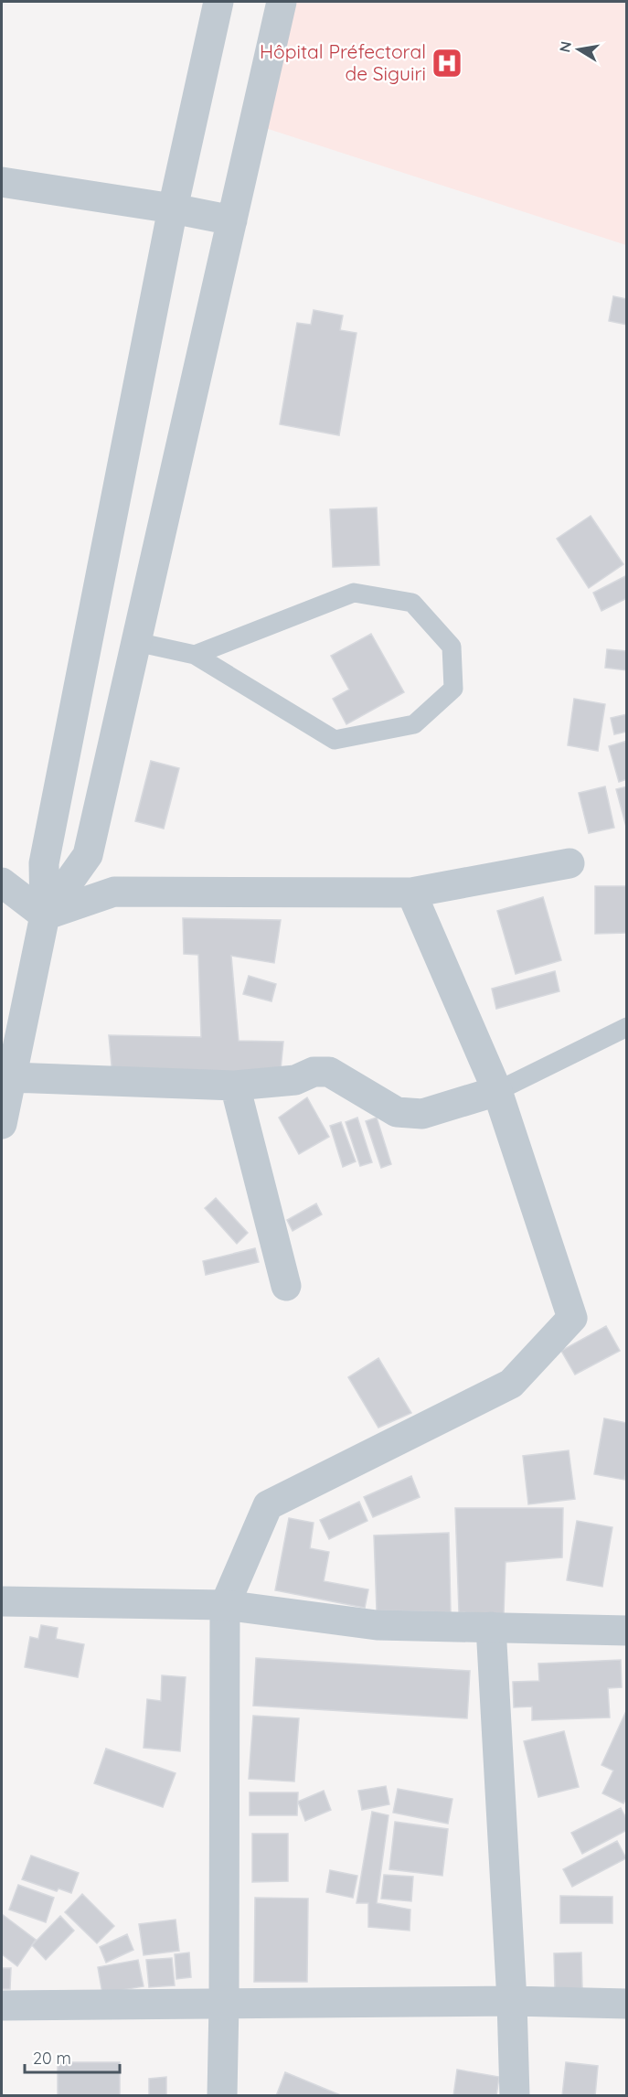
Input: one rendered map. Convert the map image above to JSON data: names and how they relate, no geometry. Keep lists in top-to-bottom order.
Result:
{
  "places": {
    "hospital": ["Hôpital Préfectoral de Siguiri"]
  },
  "scale_bar": "20 m",
  "north": "left"
}
